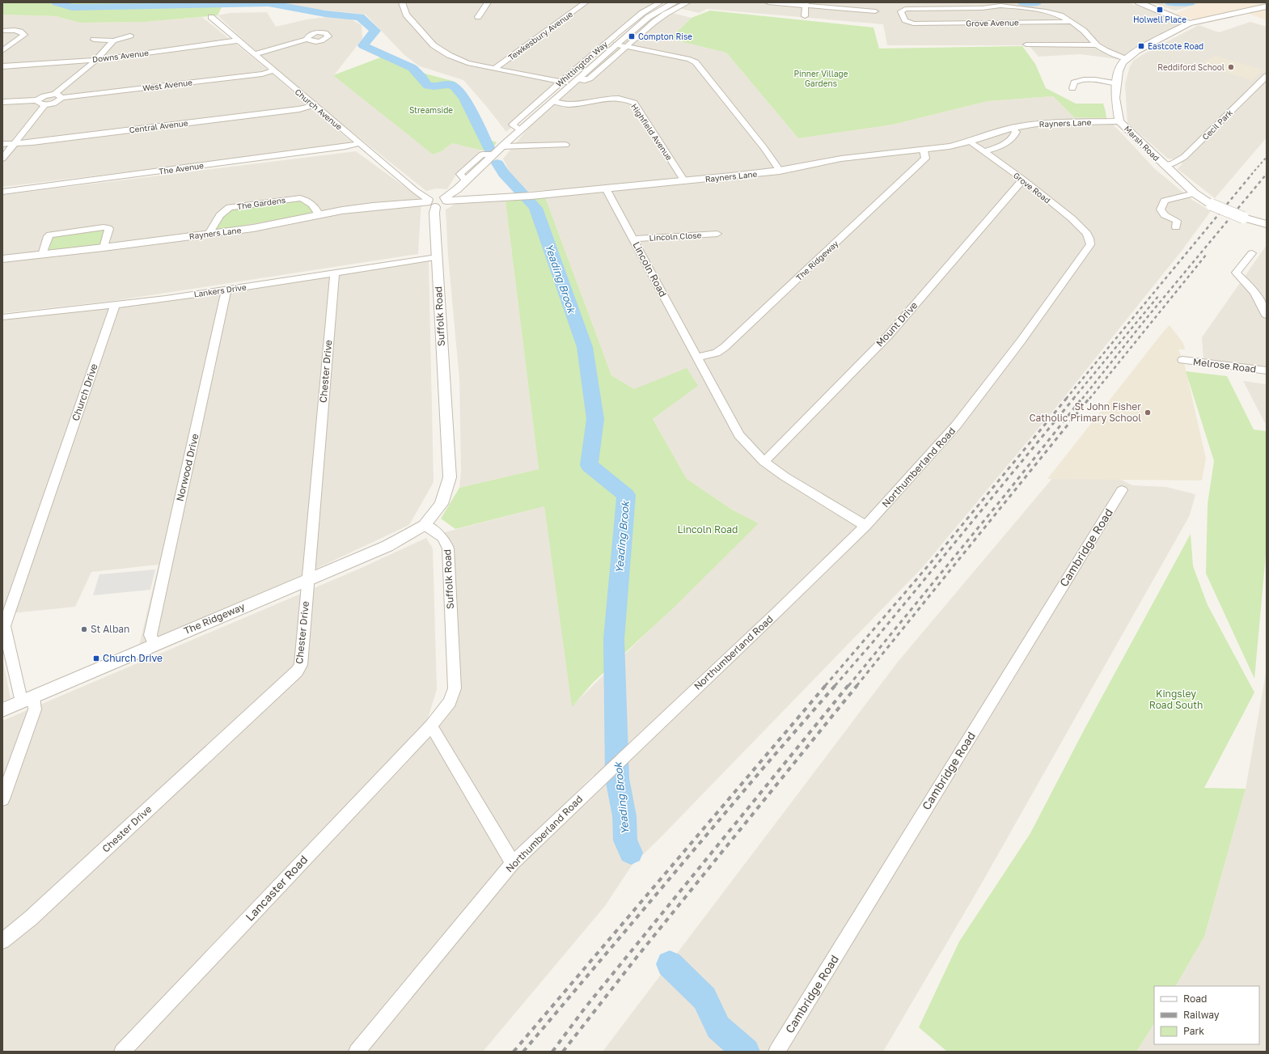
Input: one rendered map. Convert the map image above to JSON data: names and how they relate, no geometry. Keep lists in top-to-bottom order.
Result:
{
  "streets": {
    "street": [
      "Grove Avenue",
      "Tewkesbury Avenue",
      "Downs Avenue",
      "Whittington Way",
      "West Avenue",
      "Church Avenue",
      "Rayners Lane",
      "Cecil Park",
      "Central Avenue",
      "Highfield Avenue",
      "Marsh Road",
      "The Avenue",
      "Grove Road",
      "The Gardens",
      "Lincoln Close",
      "The Ridgeway",
      "Lincoln Road",
      "Lankers Drive",
      "Suffolk Road",
      "Mount Drive",
      "Melrose Road",
      "Chester Drive",
      "Church Drive",
      "Norwood Drive",
      "Northumberland Road",
      "Cambridge Road",
      "Lancaster Road"
    ]
  },
  "crossings": [
    ["Downs Avenue", "Church Avenue"],
    ["Whittington Way", "Rayners Lane"],
    ["Whittington Way", "Highfield Avenue"],
    ["West Avenue", "Church Avenue"],
    ["Church Avenue", "Rayners Lane"],
    ["Church Avenue", "Central Avenue"],
    ["Church Avenue", "The Avenue"],
    ["Church Avenue", "Suffolk Road"],
    ["Rayners Lane", "Highfield Avenue"],
    ["Rayners Lane", "Marsh Road"],
    ["Rayners Lane", "Grove Road"],
    ["Rayners Lane", "The Gardens"],
    ["Rayners Lane", "The Ridgeway"],
    ["Rayners Lane", "Lincoln Road"],
    ["Rayners Lane", "Suffolk Road"],
    ["Cecil Park", "Marsh Road"],
    ["Grove Road", "Mount Drive"],
    ["Grove Road", "Northumberland Road"],
    ["Lincoln Close", "Lincoln Road"],
    ["The Ridgeway", "Lincoln Road"],
    ["The Ridgeway", "Suffolk Road"],
    ["The Ridgeway", "Chester Drive"],
    ["The Ridgeway", "Church Drive"],
    ["The Ridgeway", "Norwood Drive"],
    ["Lincoln Road", "Mount Drive"],
    ["Lincoln Road", "Northumberland Road"],
    ["Lankers Drive", "Suffolk Road"],
    ["Lankers Drive", "Chester Drive"],
    ["Lankers Drive", "Church Drive"],
    ["Lankers Drive", "Norwood Drive"],
    ["Suffolk Road", "Lancaster Road"]
  ],
  "water": ["Yeading Brook"],
  "parks": [
    "Pinner Village Gardens",
    "Streamside",
    "Lincoln Road",
    "Kingsley Road South"
  ],
  "places": {
    "transit": [
      "Holwell Place",
      "Compton Rise",
      "Eastcote Road",
      "Church Drive"
    ],
    "other": ["Reddiford School", "St John Fisher Catholic Primary School", "St Alban"]
  },
  "legend": ["Road", "Railway", "Park"]
}
